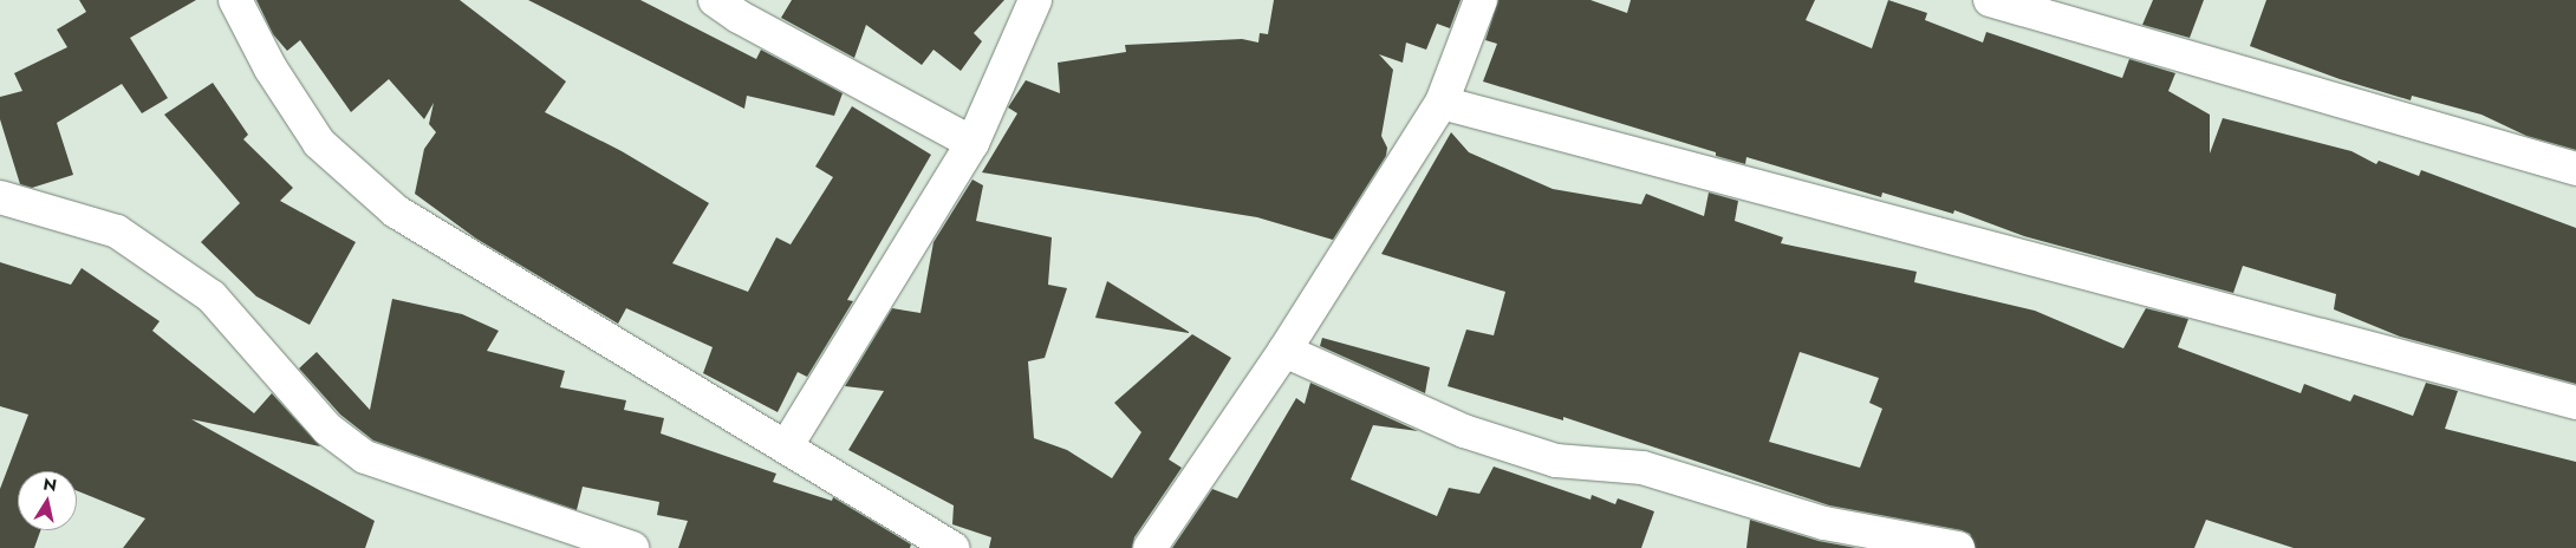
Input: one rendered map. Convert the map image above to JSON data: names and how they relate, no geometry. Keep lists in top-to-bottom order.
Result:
{
  "north": "top"
}
